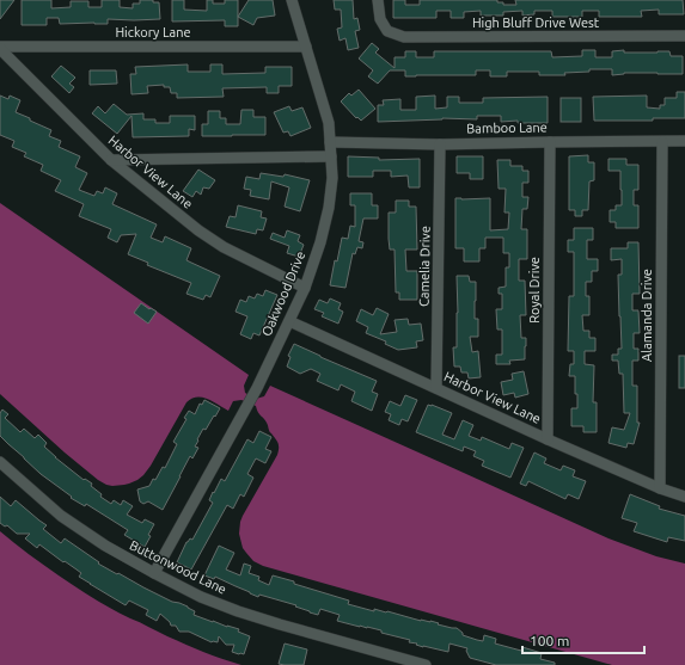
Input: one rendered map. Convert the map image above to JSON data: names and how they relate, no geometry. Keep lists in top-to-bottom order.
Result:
{
  "streets": {
    "street": [
      "High Bluff Drive West",
      "Hickory Lane",
      "Bamboo Lane",
      "Harbor View Lane",
      "Camelia Drive",
      "Royal Drive",
      "Oakwood Drive",
      "Alamanda Drive",
      "Buttonwood Lane"
    ]
  },
  "crossings": [
    ["Hickory Lane", "Harbor View Lane"],
    ["Hickory Lane", "Oakwood Drive"],
    ["Bamboo Lane", "Camelia Drive"],
    ["Bamboo Lane", "Royal Drive"],
    ["Bamboo Lane", "Oakwood Drive"],
    ["Bamboo Lane", "Alamanda Drive"],
    ["Harbor View Lane", "Camelia Drive"],
    ["Harbor View Lane", "Royal Drive"],
    ["Harbor View Lane", "Oakwood Drive"],
    ["Harbor View Lane", "Alamanda Drive"],
    ["Oakwood Drive", "Buttonwood Lane"]
  ],
  "scale_bar": "100 m"
}
